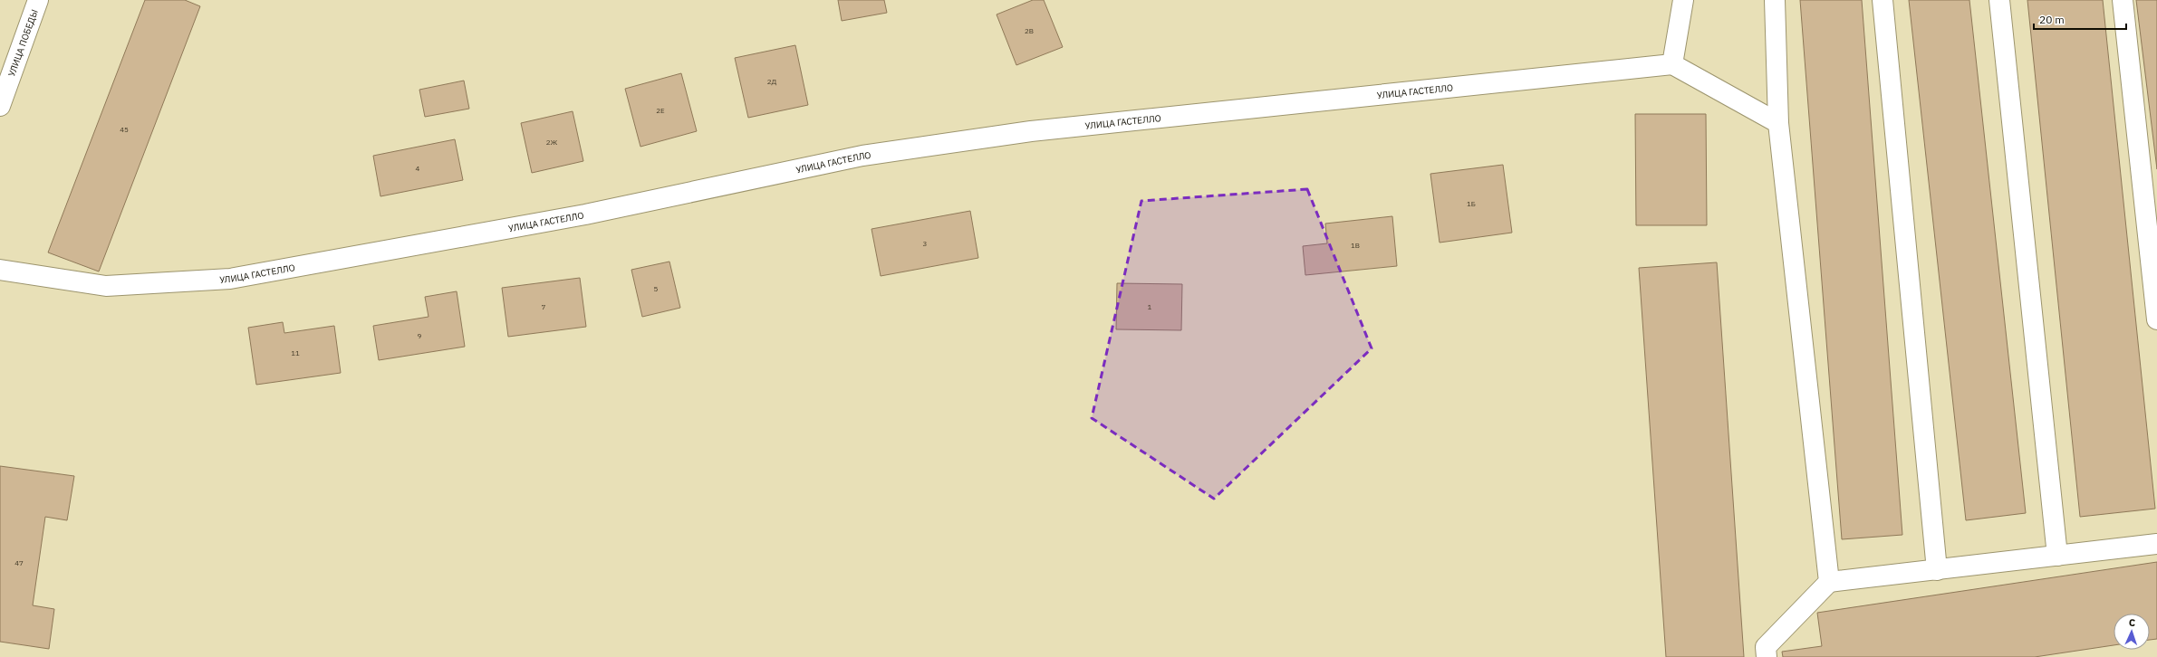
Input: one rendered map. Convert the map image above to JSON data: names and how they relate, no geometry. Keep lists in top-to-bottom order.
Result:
{
  "streets": {
    "street": ["УЛИЦА ПОБЕДЫ", "УЛИЦА ГАСТЕЛЛО"]
  },
  "house_numbers": [
    "2В",
    "2Д",
    "2Е",
    "45",
    "2Ж",
    "4",
    "1Б",
    "3",
    "1В",
    "5",
    "7",
    "1",
    "9",
    "11",
    "47"
  ],
  "scale_bar": "20 m",
  "north": "top"
}
